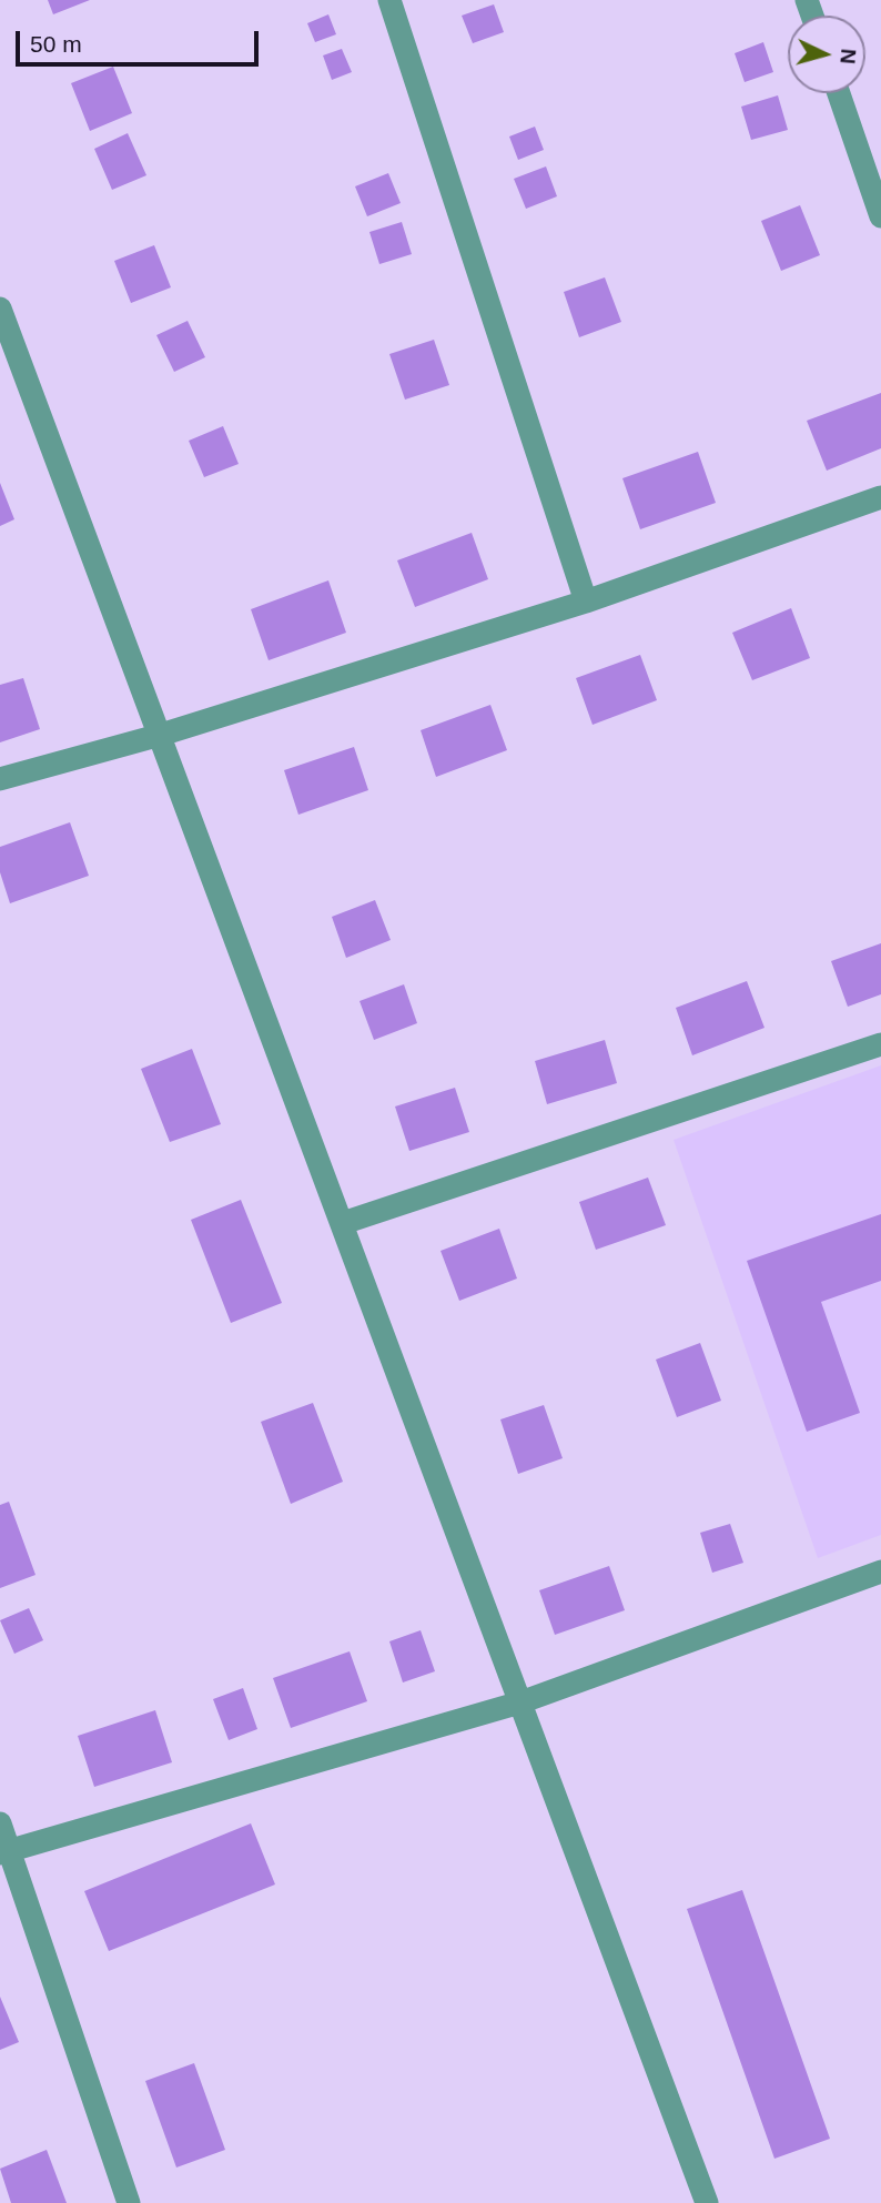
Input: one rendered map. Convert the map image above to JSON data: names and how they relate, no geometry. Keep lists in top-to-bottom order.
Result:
{
  "scale_bar": "50 m",
  "north": "right"
}
